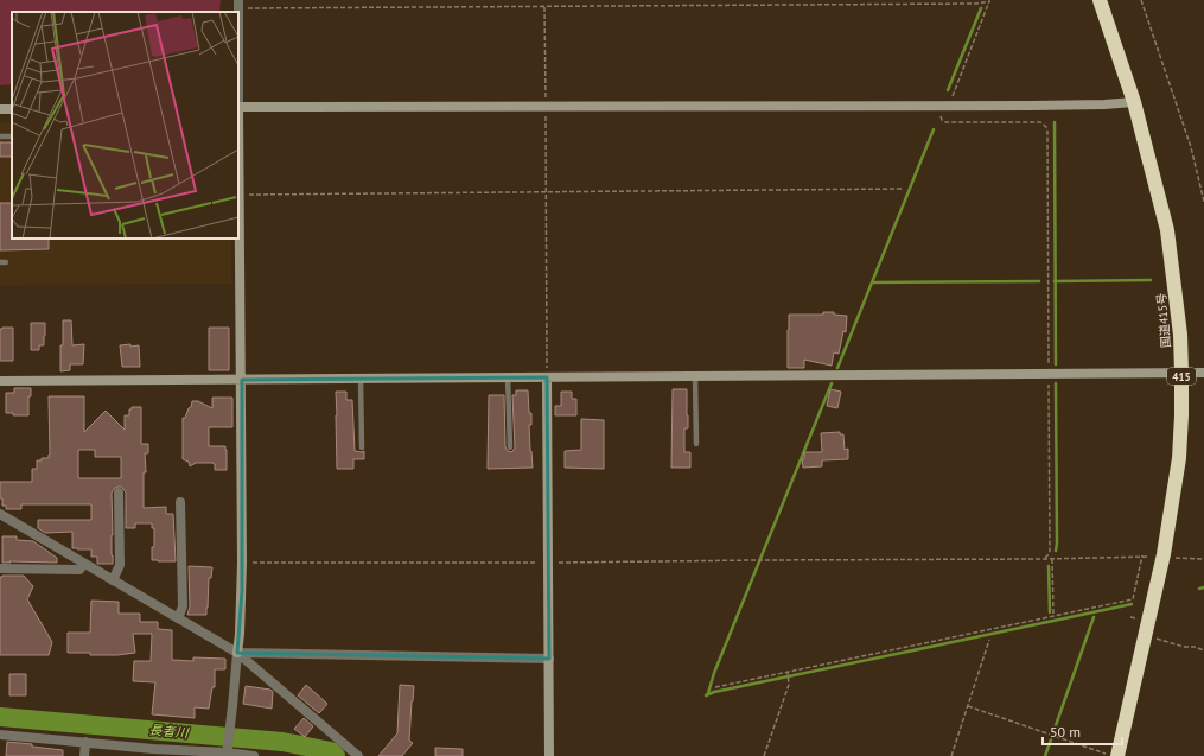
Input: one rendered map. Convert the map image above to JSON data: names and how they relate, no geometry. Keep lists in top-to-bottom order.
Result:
{
  "streets": {
    "highway": ["国道415号", "415"]
  },
  "water": ["長者川"],
  "scale_bar": "50 m"
}
